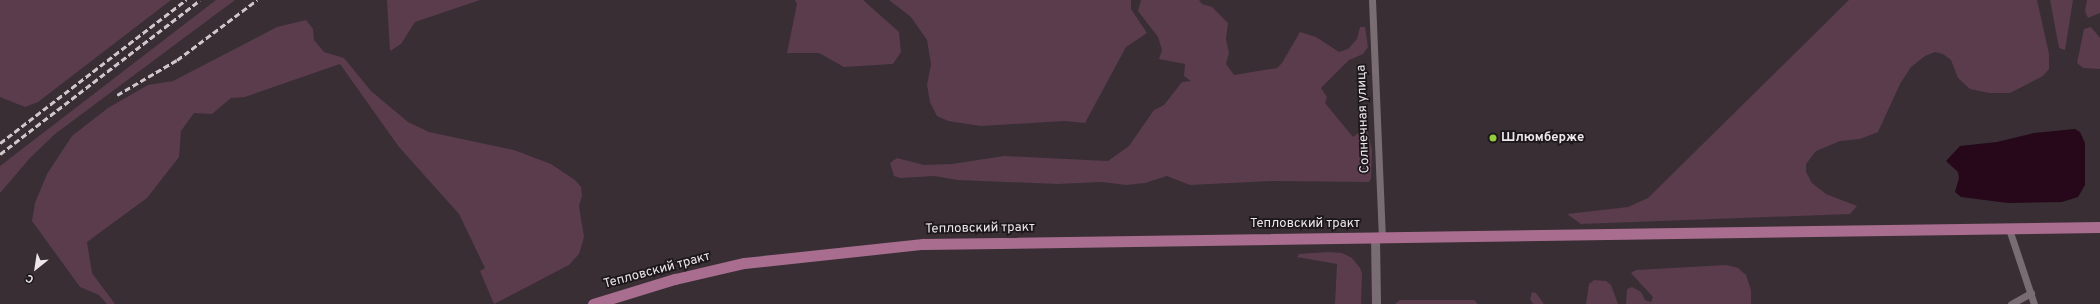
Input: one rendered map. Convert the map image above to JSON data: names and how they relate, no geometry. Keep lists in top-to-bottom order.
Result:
{
  "streets": {
    "main road": ["Тепловский тракт"],
    "street": ["Солнечная улица"]
  },
  "crossings": [
    ["Солнечная улица", "Тепловский тракт"]
  ],
  "places": ["Шлюмберже"],
  "north": "bottom left"
}
